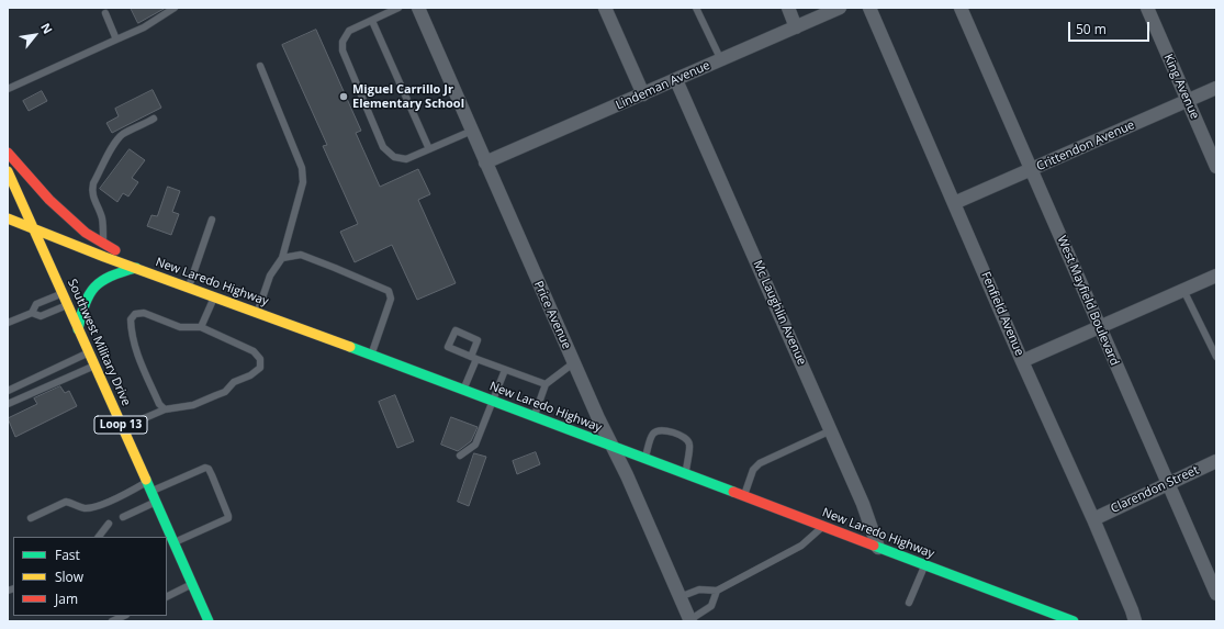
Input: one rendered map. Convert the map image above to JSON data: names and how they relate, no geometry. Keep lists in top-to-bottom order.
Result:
{
  "streets": {
    "main road": ["New Laredo Highway", "Southwest Military Drive", "Loop 13"],
    "street": [
      "Lindeman Avenue",
      "King Avenue",
      "Crittendon Avenue",
      "West Mayfield Boulevard",
      "Mc Laughlin Avenue",
      "Fenfield Avenue",
      "Price Avenue",
      "Clarendon Street"
    ]
  },
  "crossings": [
    ["Lindeman Avenue", "Mc Laughlin Avenue"],
    ["Lindeman Avenue", "Price Avenue"],
    ["King Avenue", "Crittendon Avenue"],
    ["Crittendon Avenue", "West Mayfield Boulevard"],
    ["Crittendon Avenue", "Fenfield Avenue"],
    ["New Laredo Highway", "Mc Laughlin Avenue"],
    ["New Laredo Highway", "Price Avenue"],
    ["New Laredo Highway", "Southwest Military Drive"],
    ["West Mayfield Boulevard", "Clarendon Street"],
    ["Fenfield Avenue", "Clarendon Street"]
  ],
  "places": ["Miguel Carrillo Jr Elementary School"],
  "legend": ["Fast", "Slow", "Jam"],
  "scale_bar": "50 m",
  "north": "top right"
}
